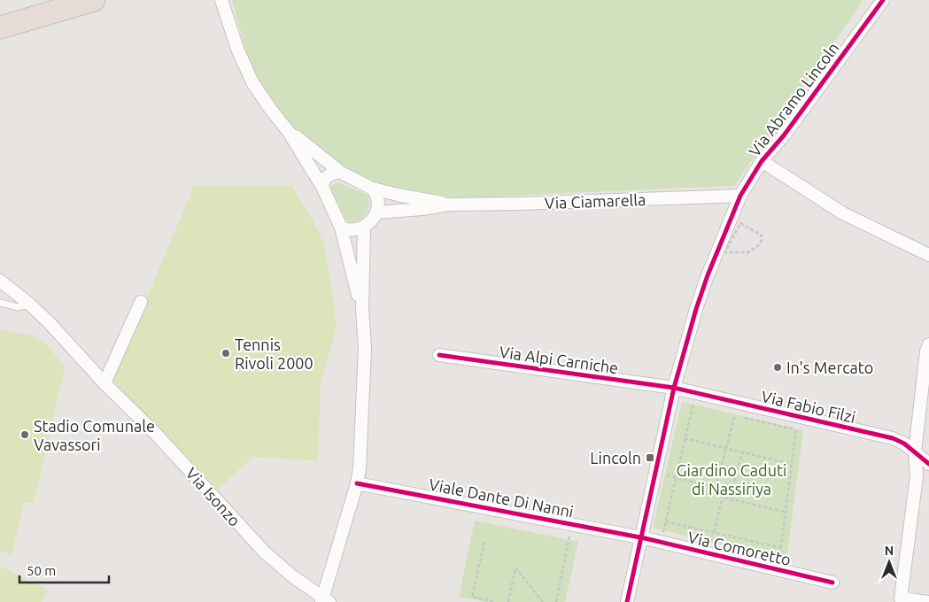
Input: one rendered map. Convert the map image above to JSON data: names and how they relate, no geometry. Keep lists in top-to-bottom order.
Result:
{
  "streets": {
    "street": [
      "Via Abramo Lincoln",
      "Via Ciamarella",
      "Via Alpi Carniche",
      "Via Fabio Filzi",
      "Via Isonzo",
      "Viale Dante Di Nanni",
      "Via Comoretto"
    ]
  },
  "crossings": [
    ["Via Abramo Lincoln", "Via Ciamarella"],
    ["Via Abramo Lincoln", "Via Alpi Carniche"],
    ["Via Abramo Lincoln", "Via Fabio Filzi"],
    ["Via Abramo Lincoln", "Viale Dante Di Nanni"],
    ["Via Abramo Lincoln", "Via Comoretto"],
    ["Via Alpi Carniche", "Via Fabio Filzi"],
    ["Viale Dante Di Nanni", "Via Comoretto"]
  ],
  "parks": ["Giardino Caduti di Nassiriya"],
  "places": {
    "other": ["Tennis Rivoli 2000", "In's Mercato", "Stadio Comunale Vavassori"],
    "transit": ["Lincoln"]
  },
  "scale_bar": "50 m",
  "north": "top"
}
